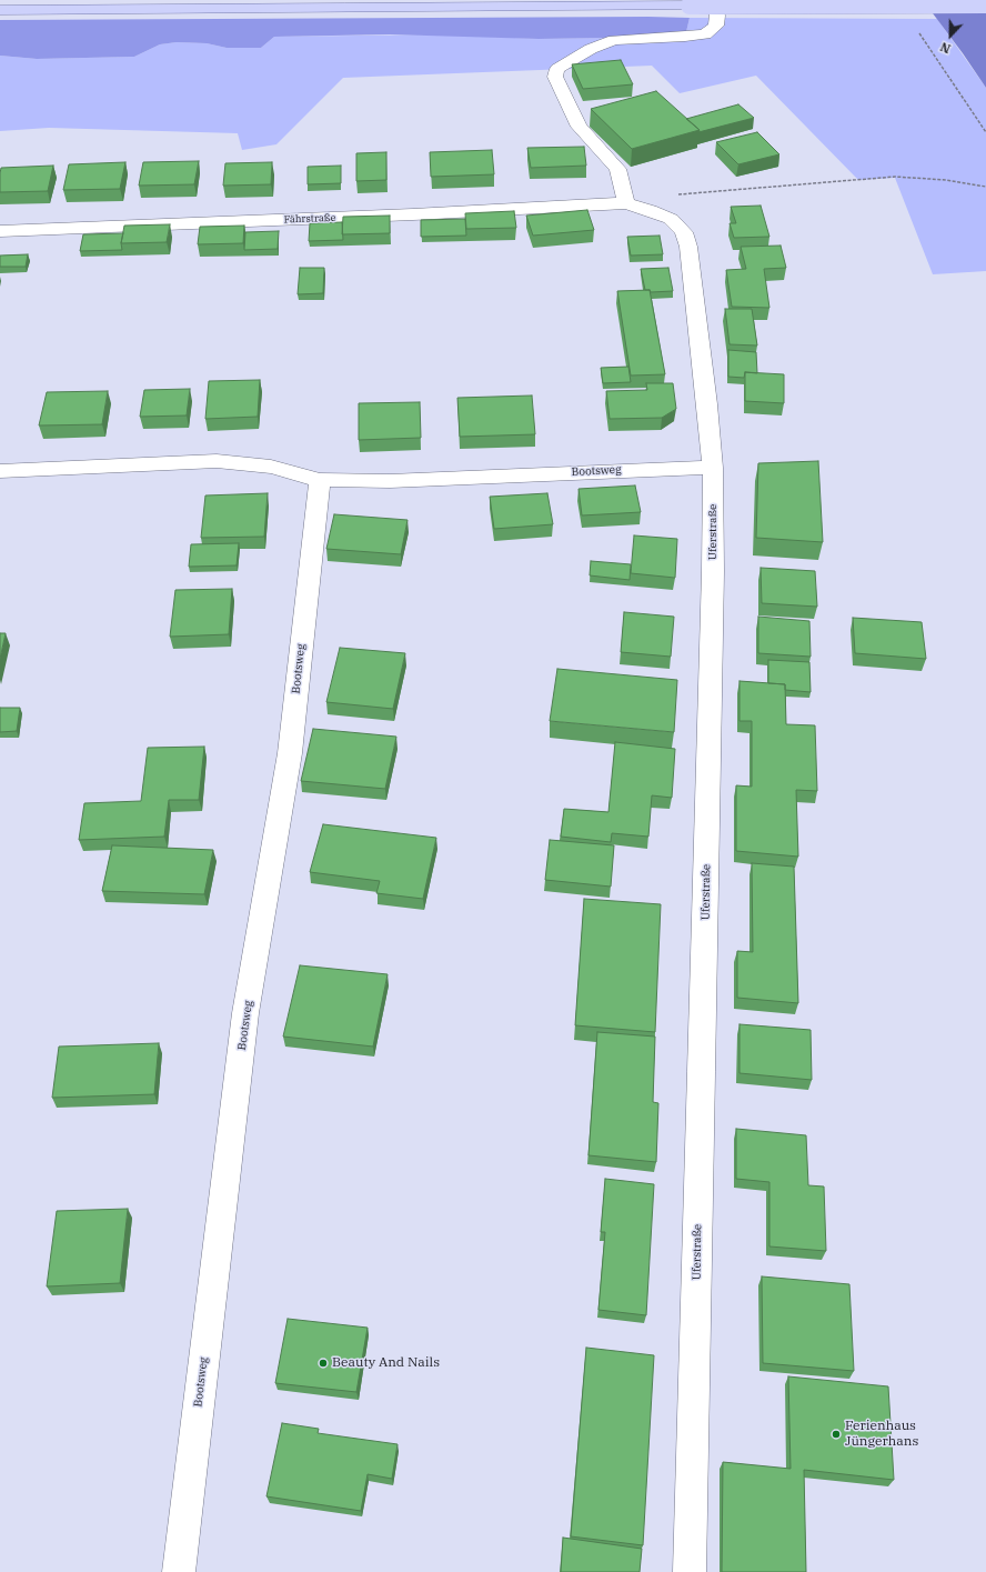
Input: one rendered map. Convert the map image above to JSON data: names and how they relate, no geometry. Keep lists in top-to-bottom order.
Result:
{
  "streets": {
    "street": ["Fährstraße", "Bootsweg", "Uferstraße"]
  },
  "crossings": [
    ["Fährstraße", "Uferstraße"],
    ["Bootsweg", "Uferstraße"]
  ],
  "places": ["Beauty And Nails", "Ferienhaus Jüngerhans"],
  "north": "bottom"
}
